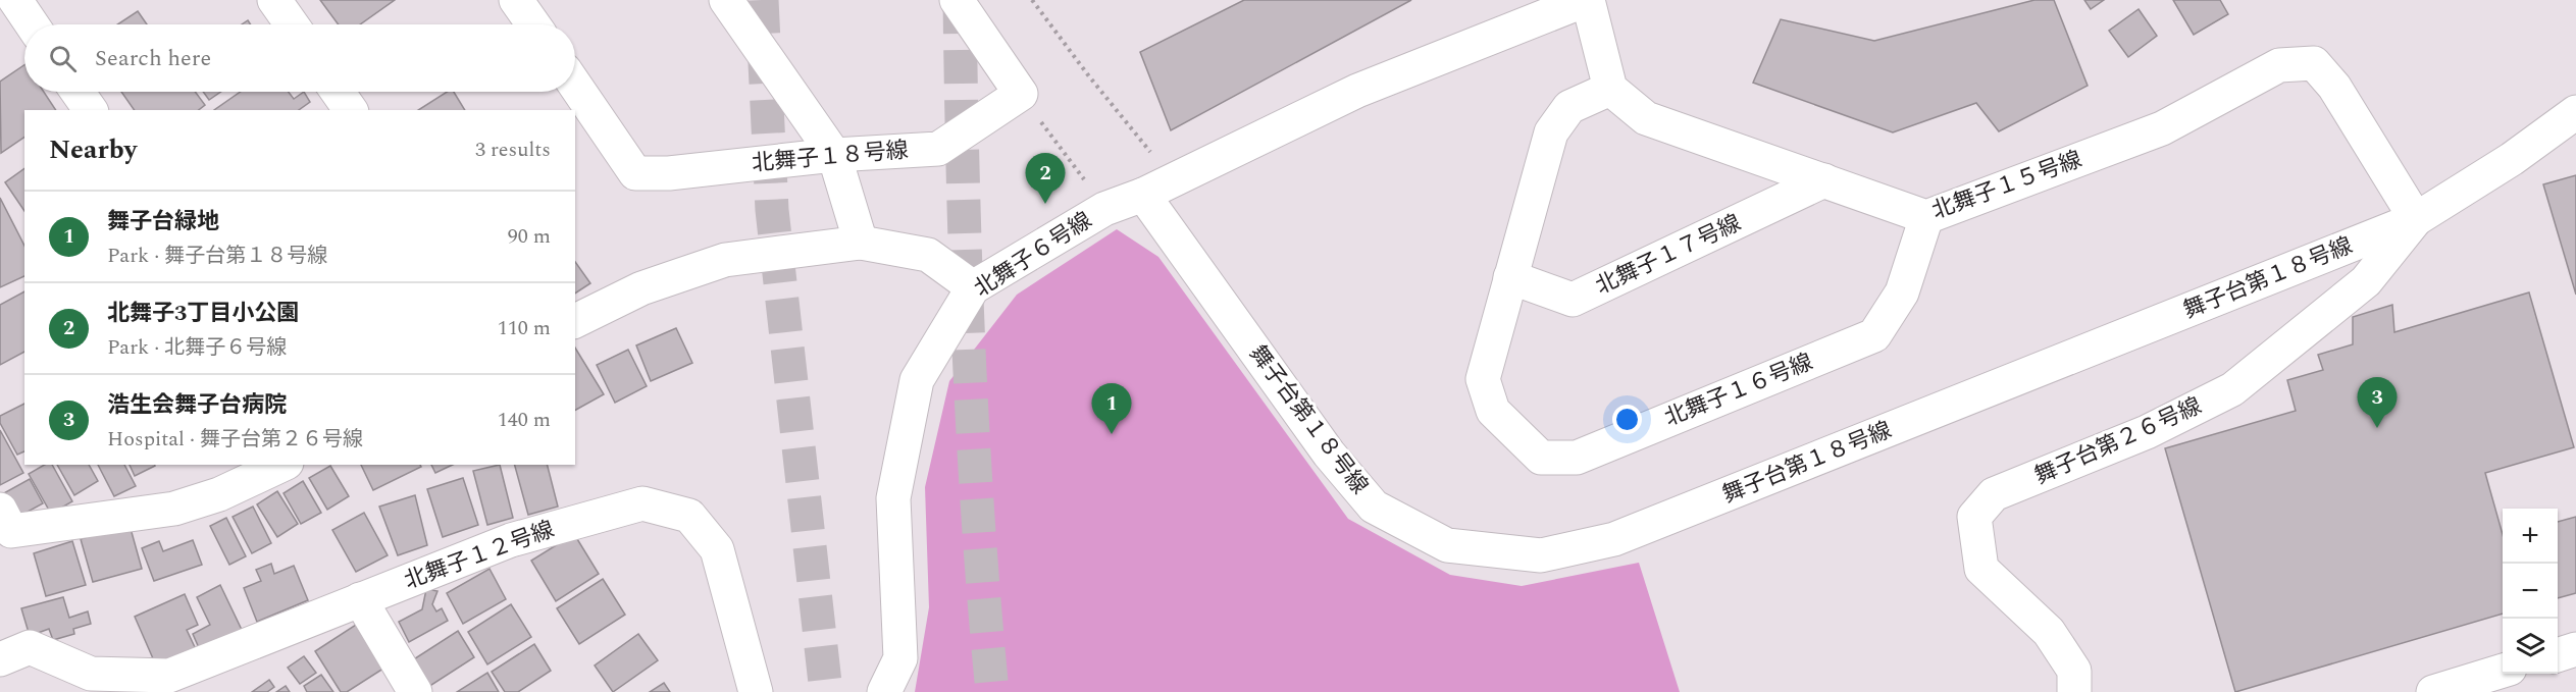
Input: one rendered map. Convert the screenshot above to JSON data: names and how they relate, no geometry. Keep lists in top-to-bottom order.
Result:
{
  "streets": {
    "street": [
      "北舞子１８号線",
      "北舞子１５号線",
      "北舞子６号線",
      "北舞子１７号線",
      "舞子台第１８号線",
      "北舞子１６号線",
      "舞子台第２６号線",
      "北舞子１２号線"
    ]
  },
  "crossings": [
    ["北舞子１５号線", "北舞子１７号線"],
    ["北舞子１５号線", "舞子台第１８号線"],
    ["北舞子１５号線", "北舞子１６号線"],
    ["北舞子１５号線", "舞子台第２６号線"],
    ["北舞子６号線", "舞子台第１８号線"],
    ["北舞子１７号線", "北舞子１６号線"],
    ["舞子台第１８号線", "舞子台第２６号線"]
  ],
  "page": {
    "search": "Search here",
    "heading": ["Nearby", "3 results"],
    "pins": ["2", "3", "1"],
    "list": [
      {
        "mark": "1",
        "name": "舞子台緑地",
        "note": "Park · 舞子台第１８号線",
        "value": "90 m"
      },
      {
        "mark": "2",
        "name": "北舞子3丁目小公園",
        "note": "Park · 北舞子６号線",
        "value": "110 m"
      },
      {
        "mark": "3",
        "name": "浩生会舞子台病院",
        "note": "Hospital · 舞子台第２６号線",
        "value": "140 m"
      }
    ],
    "map_buttons": ["+", "−"]
  }
}
